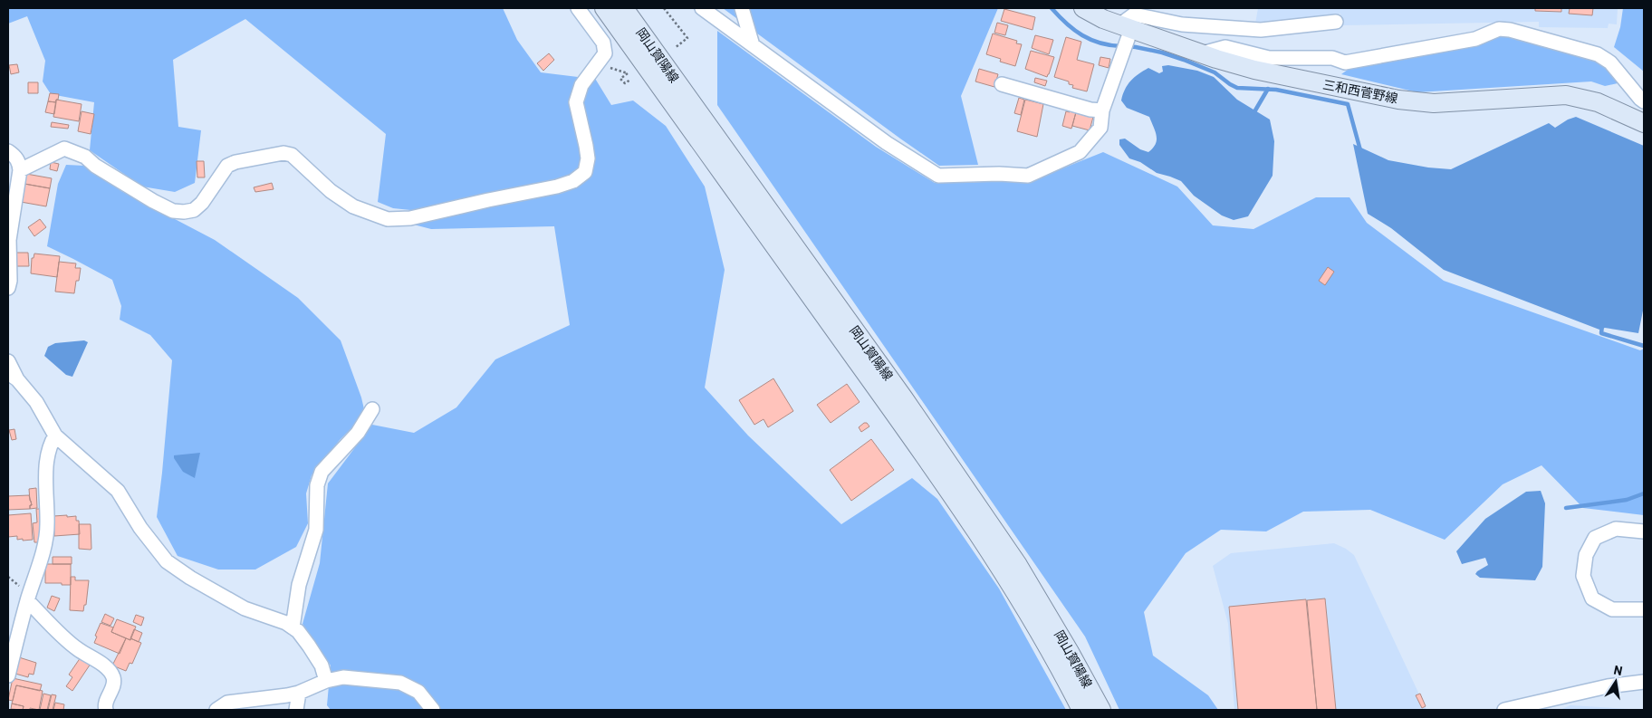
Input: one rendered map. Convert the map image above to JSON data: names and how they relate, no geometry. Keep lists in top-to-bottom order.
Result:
{
  "streets": {
    "main road": ["岡山賀陽線", "三和西菅野線"]
  },
  "north": "top"
}
